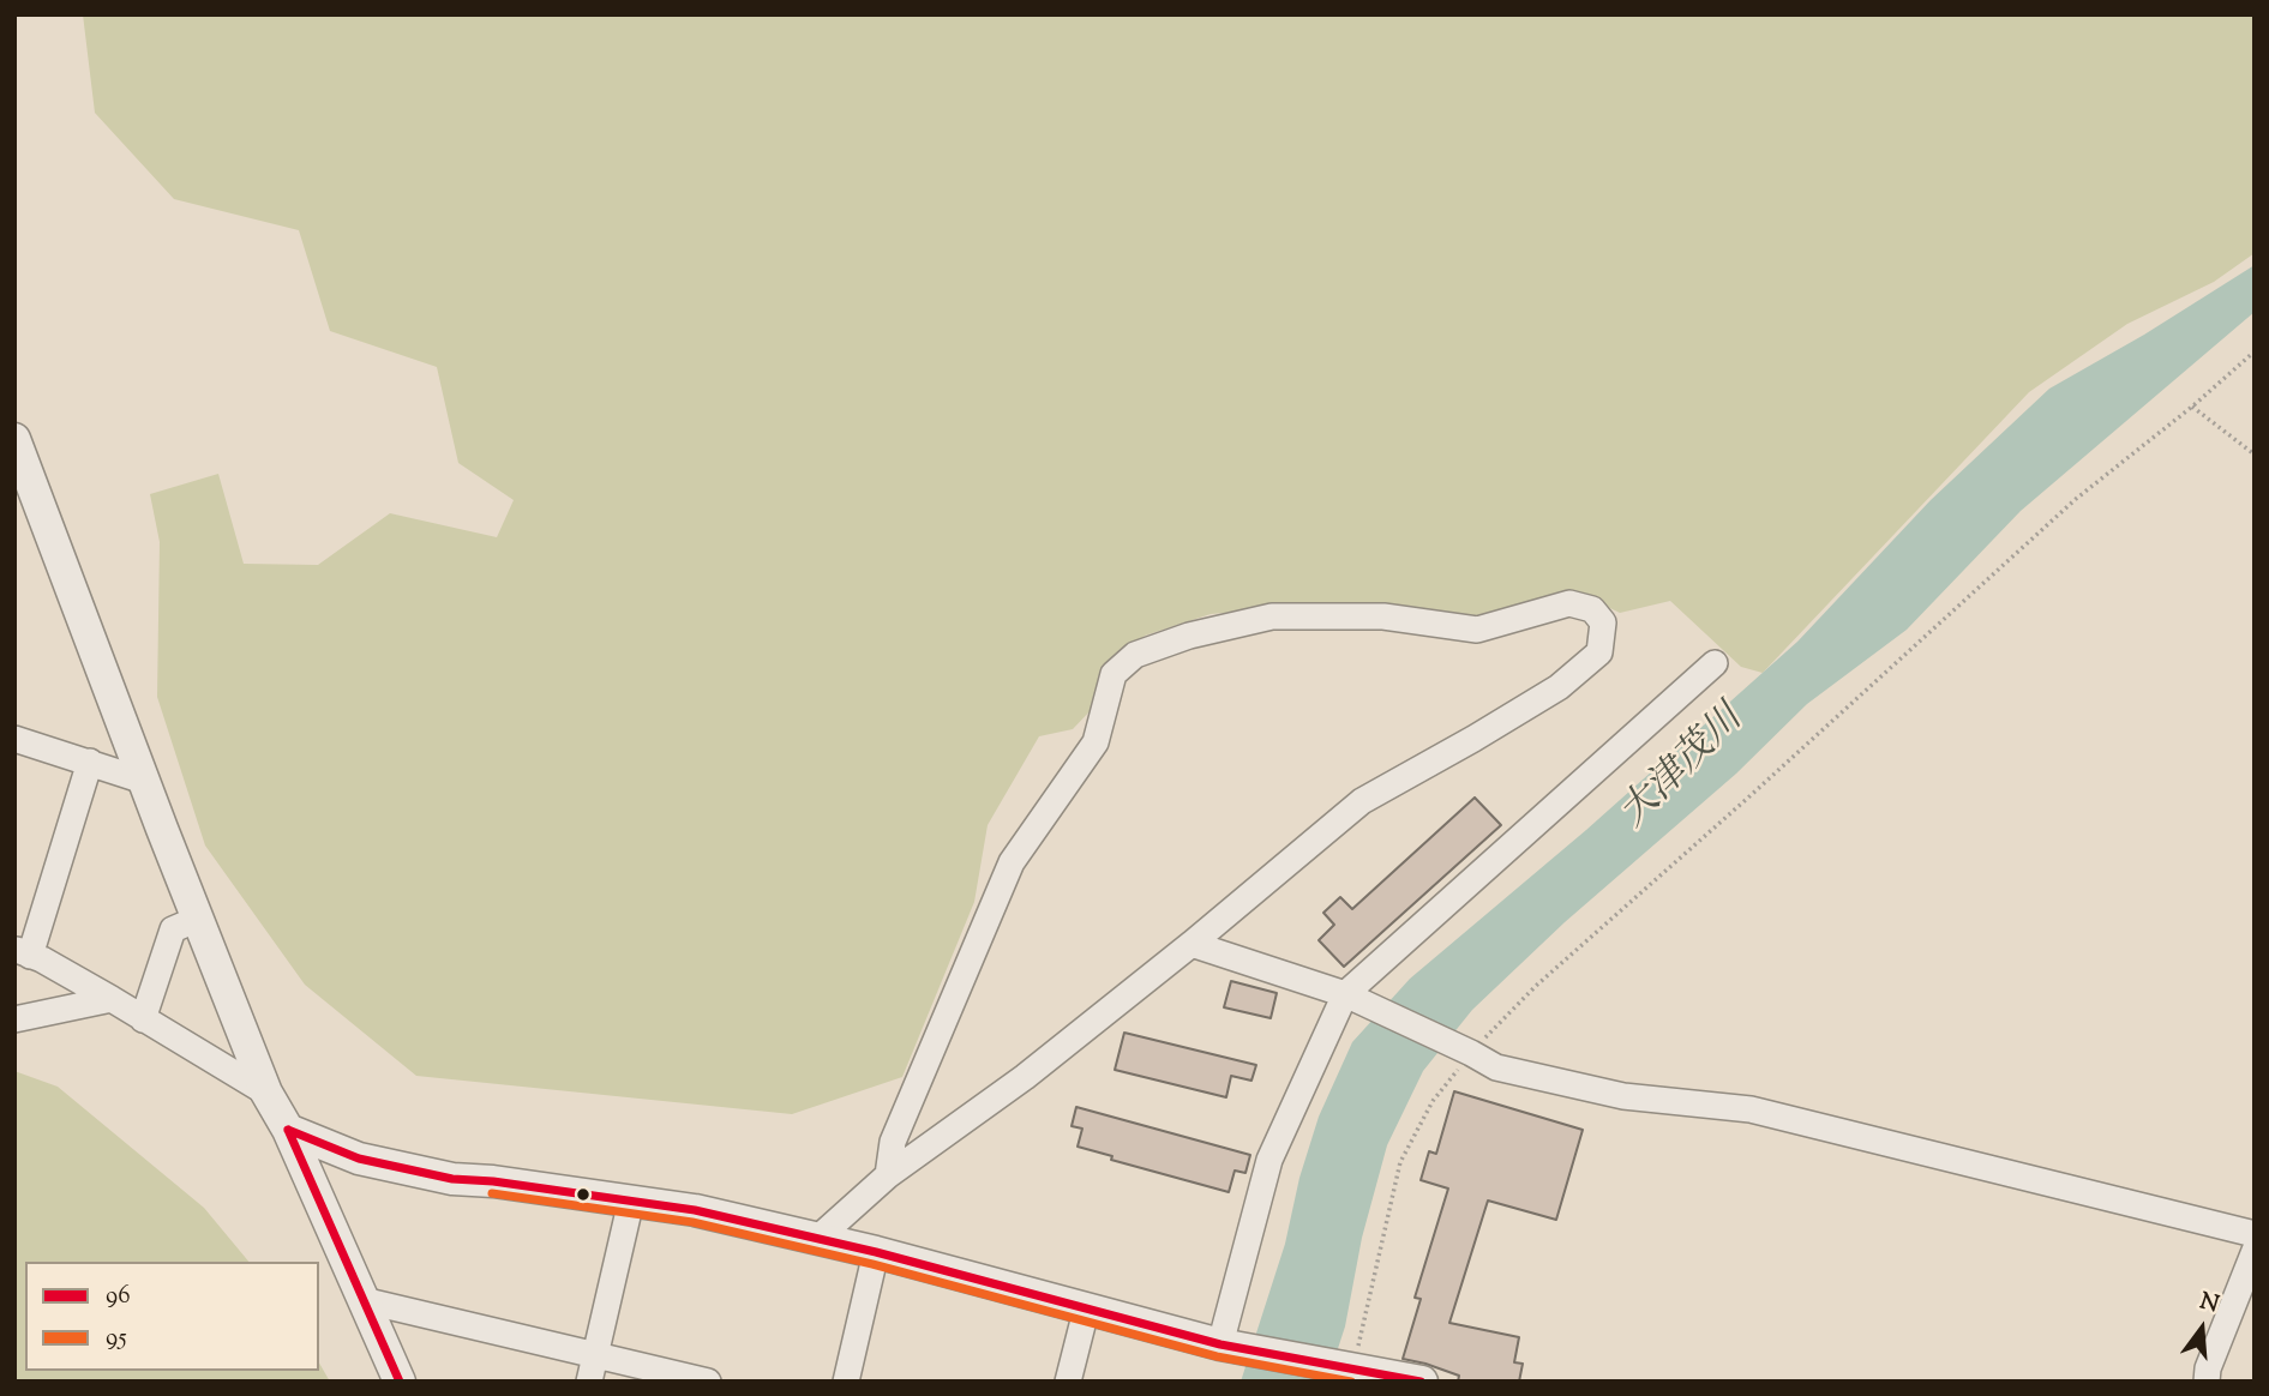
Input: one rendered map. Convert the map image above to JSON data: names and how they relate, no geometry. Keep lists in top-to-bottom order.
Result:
{
  "water": ["大津茂川"],
  "lines": ["transit line 96", "transit line 95"],
  "legend": ["96", "95"],
  "north": "top"
}
